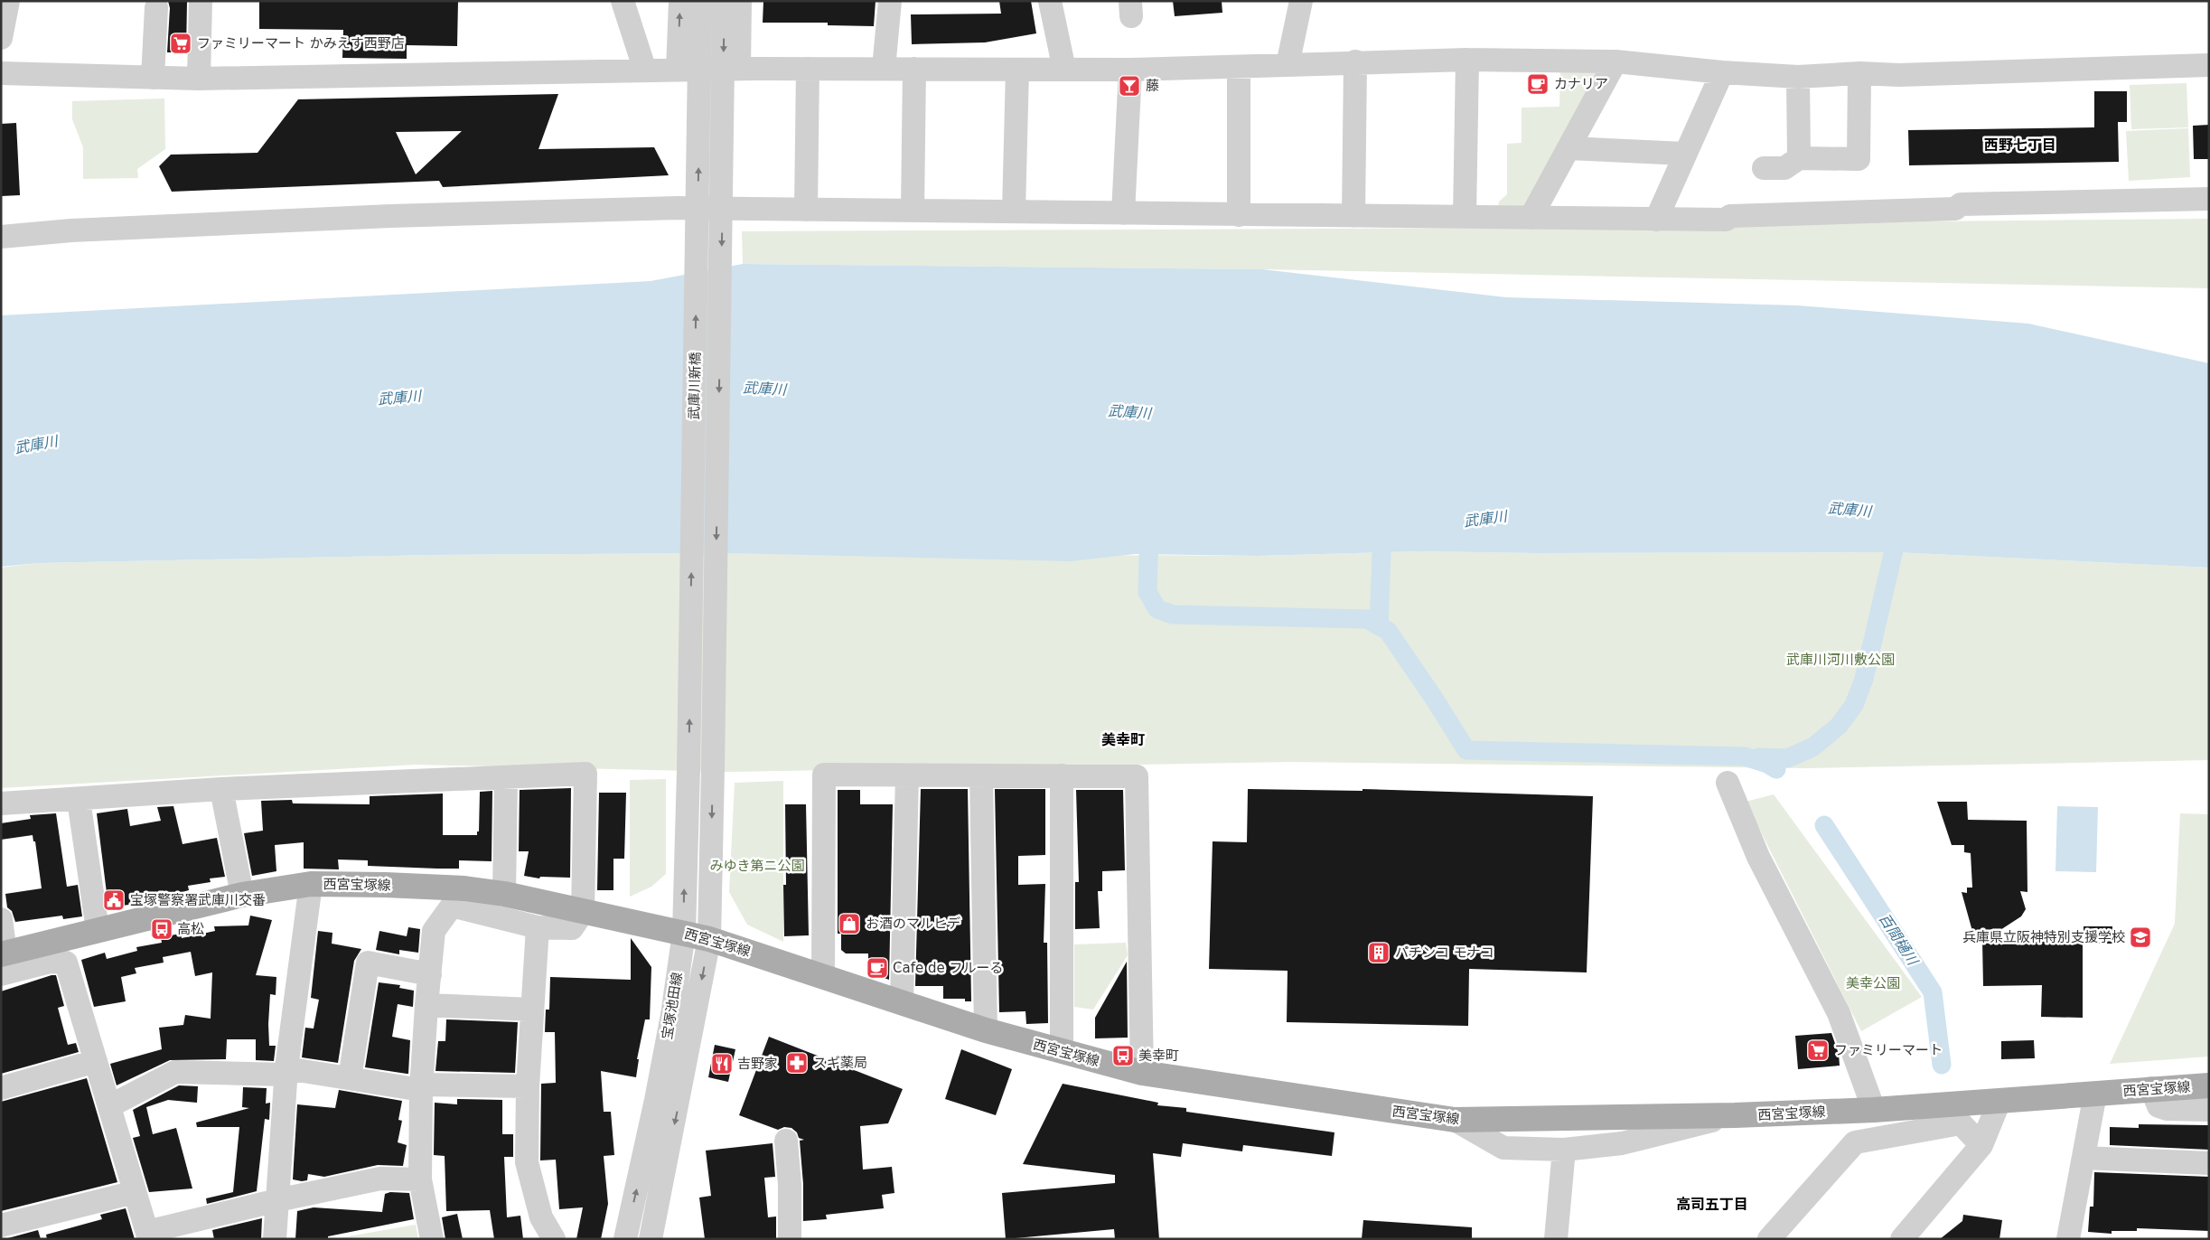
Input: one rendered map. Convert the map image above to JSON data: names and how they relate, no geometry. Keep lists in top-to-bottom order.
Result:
{
  "streets": {
    "main road": ["西宮宝塚線"],
    "street": ["武庫川新橋", "宝塚池田線"]
  },
  "crossings": [
    ["武庫川新橋", "西宮宝塚線"],
    ["武庫川新橋", "宝塚池田線"],
    ["西宮宝塚線", "宝塚池田線"]
  ],
  "districts": ["西野七丁目", "美幸町", "高司五丁目"],
  "water": ["武庫川", "百間樋川"],
  "parks": ["武庫川河川敷公園", "みゆき第ニ公園", "美幸公園"],
  "places": {
    "supermarket": ["ファミリーマート かみえす西野店", "ファミリーマート"],
    "cafe": ["カナリア", "Cafe de フルーる"],
    "bar": ["藤"],
    "public building": ["宝塚警察署武庫川交番"],
    "shop": ["お酒のマルヒデ"],
    "bus stop": ["高松", "美幸町"],
    "school or university": ["兵庫県立阪神特別支援学校"],
    "building": ["パチンコ モナコ"],
    "pharmacy": ["スギ薬局"],
    "restaurant": ["吉野家"]
  }
}
